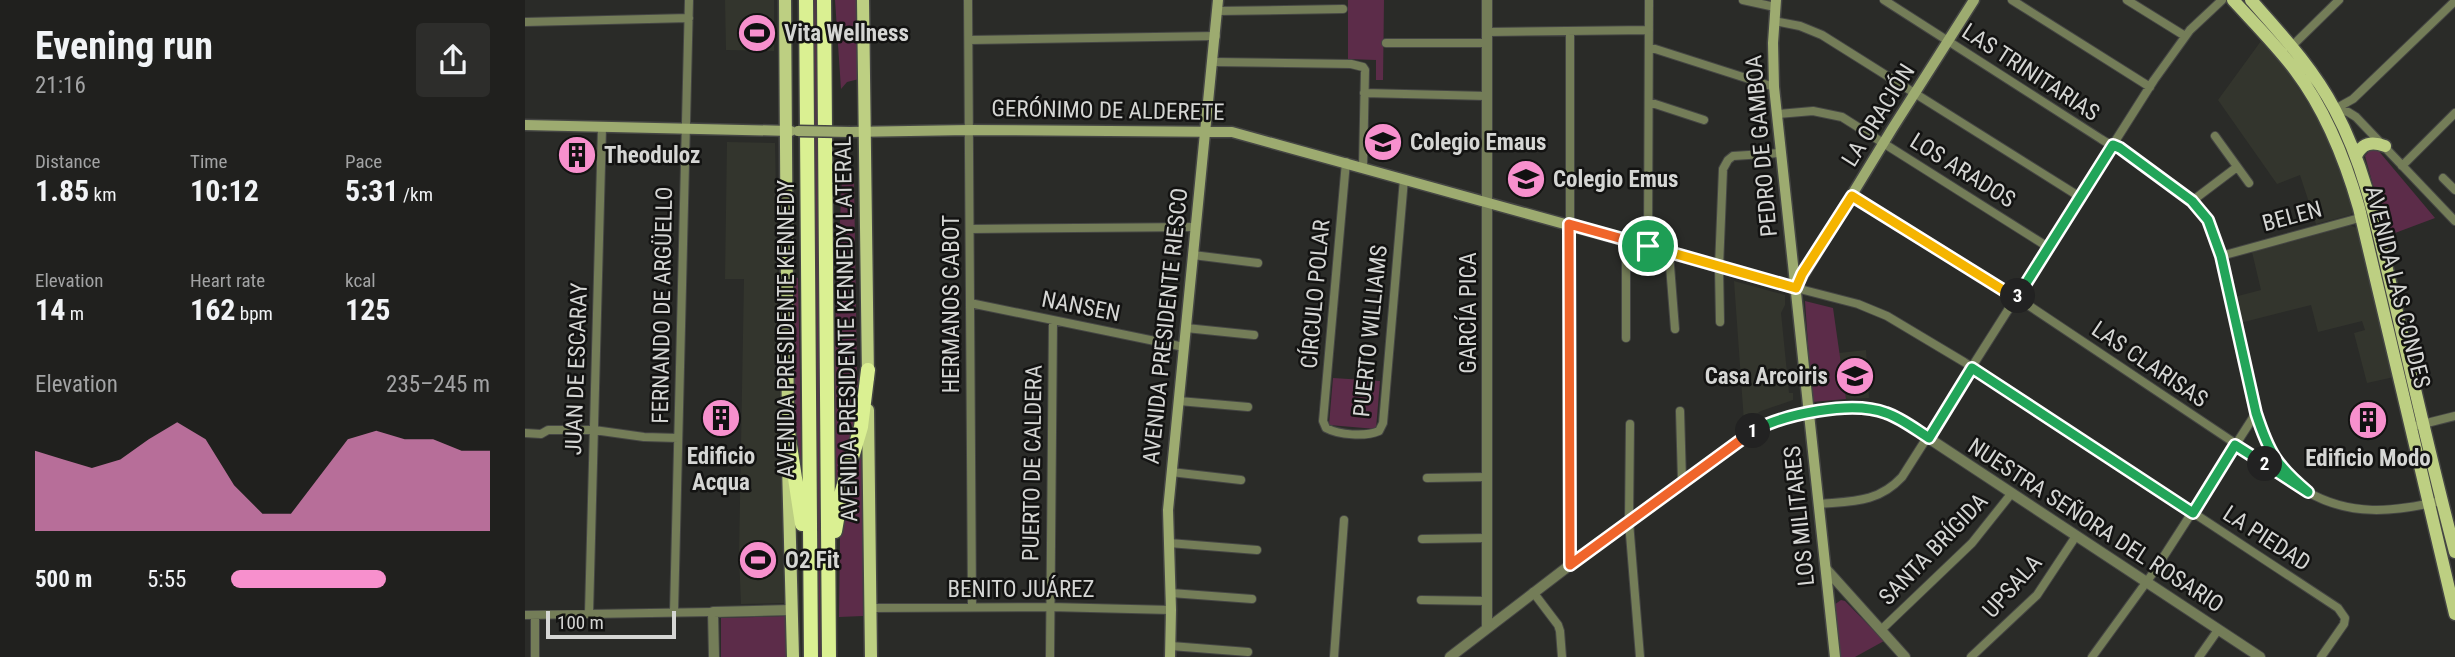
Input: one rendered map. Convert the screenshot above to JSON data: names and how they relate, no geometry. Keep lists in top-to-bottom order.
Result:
{
  "streets": {
    "highway": ["AVENIDA PRESIDENTE KENNEDY"],
    "main road": [
      "GERÓNIMO DE ALDERETE",
      "LA ORACIÓN",
      "PEDRO DE GAMBOA",
      "AVENIDA LAS CONDES",
      "AVENIDA PRESIDENTE RIESCO",
      "AVENIDA PRESIDENTE KENNEDY LATERAL",
      "LOS MILITARES"
    ],
    "street": [
      "LAS TRINITARIAS",
      "LOS ARADOS",
      "BELEN",
      "CÍRCULO POLAR",
      "HERMANOS CABOT",
      "FERNANDO DE ARGÜELLO",
      "NANSEN",
      "GARCÍA PICA",
      "PUERTO WILLIAMS",
      "LAS CLARISAS",
      "JUAN DE ESCARAY",
      "PUERTO DE CALDERA",
      "NUESTRA SEÑORA DEL ROSARIO",
      "LA PIEDAD",
      "SANTA BRÍGIDA",
      "UPSALA",
      "BENITO JUÁREZ"
    ]
  },
  "crossings": [
    ["LAS TRINITARIAS", "LA ORACIÓN"],
    ["LAS TRINITARIAS", "BELEN"],
    ["LAS TRINITARIAS", "LAS CLARISAS"],
    ["GERÓNIMO DE ALDERETE", "LA ORACIÓN"],
    ["GERÓNIMO DE ALDERETE", "PEDRO DE GAMBOA"],
    ["GERÓNIMO DE ALDERETE", "CÍRCULO POLAR"],
    ["GERÓNIMO DE ALDERETE", "HERMANOS CABOT"],
    ["GERÓNIMO DE ALDERETE", "FERNANDO DE ARGÜELLO"],
    ["GERÓNIMO DE ALDERETE", "GARCÍA PICA"],
    ["GERÓNIMO DE ALDERETE", "AVENIDA PRESIDENTE RIESCO"],
    ["GERÓNIMO DE ALDERETE", "AVENIDA PRESIDENTE KENNEDY LATERAL"],
    ["GERÓNIMO DE ALDERETE", "PUERTO WILLIAMS"],
    ["GERÓNIMO DE ALDERETE", "JUAN DE ESCARAY"],
    ["GERÓNIMO DE ALDERETE", "LOS MILITARES"],
    ["GERÓNIMO DE ALDERETE", "LA PIEDAD"],
    ["LA ORACIÓN", "PEDRO DE GAMBOA"],
    ["LA ORACIÓN", "LOS ARADOS"],
    ["LA ORACIÓN", "LAS CLARISAS"],
    ["LA ORACIÓN", "LOS MILITARES"],
    ["LA ORACIÓN", "LA PIEDAD"],
    ["PEDRO DE GAMBOA", "LOS ARADOS"],
    ["PEDRO DE GAMBOA", "LOS MILITARES"],
    ["PEDRO DE GAMBOA", "LA PIEDAD"],
    ["BELEN", "AVENIDA LAS CONDES"],
    ["AVENIDA LAS CONDES", "LAS CLARISAS"],
    ["CÍRCULO POLAR", "PUERTO WILLIAMS"],
    ["HERMANOS CABOT", "NANSEN"],
    ["HERMANOS CABOT", "BENITO JUÁREZ"],
    ["NANSEN", "AVENIDA PRESIDENTE RIESCO"],
    ["NANSEN", "PUERTO DE CALDERA"],
    ["GARCÍA PICA", "NUESTRA SEÑORA DEL ROSARIO"],
    ["AVENIDA PRESIDENTE RIESCO", "BENITO JUÁREZ"],
    ["AVENIDA PRESIDENTE KENNEDY LATERAL", "BENITO JUÁREZ"],
    ["PUERTO DE CALDERA", "BENITO JUÁREZ"],
    ["LOS MILITARES", "NUESTRA SEÑORA DEL ROSARIO"],
    ["LOS MILITARES", "LA PIEDAD"],
    ["NUESTRA SEÑORA DEL ROSARIO", "SANTA BRÍGIDA"],
    ["NUESTRA SEÑORA DEL ROSARIO", "UPSALA"]
  ],
  "places": {
    "sports": ["Vita Wellness", "O2 Fit"],
    "school or university": ["Colegio Emaus", "Colegio Emus", "Casa Arcoiris"],
    "building": ["Theoduloz", "Edificio Acqua", "Edificio Modo"]
  },
  "scale_bar": "100 m",
  "page": {
    "heading": ["Evening run", "21:16"],
    "stats": [
      ["Distance", "1.85 km"],
      ["Time", "10:12"],
      ["Pace", "5:31 /km"],
      ["Elevation", "14 m"],
      ["Heart rate", "162 bpm"],
      ["kcal", "125"]
    ],
    "pins": ["3", "1", "2"],
    "chart": ["Elevation", "235–245 m"],
    "list": [
      {
        "name": "500 m",
        "note": "5:55"
      }
    ],
    "scale": "100 m"
  }
}
